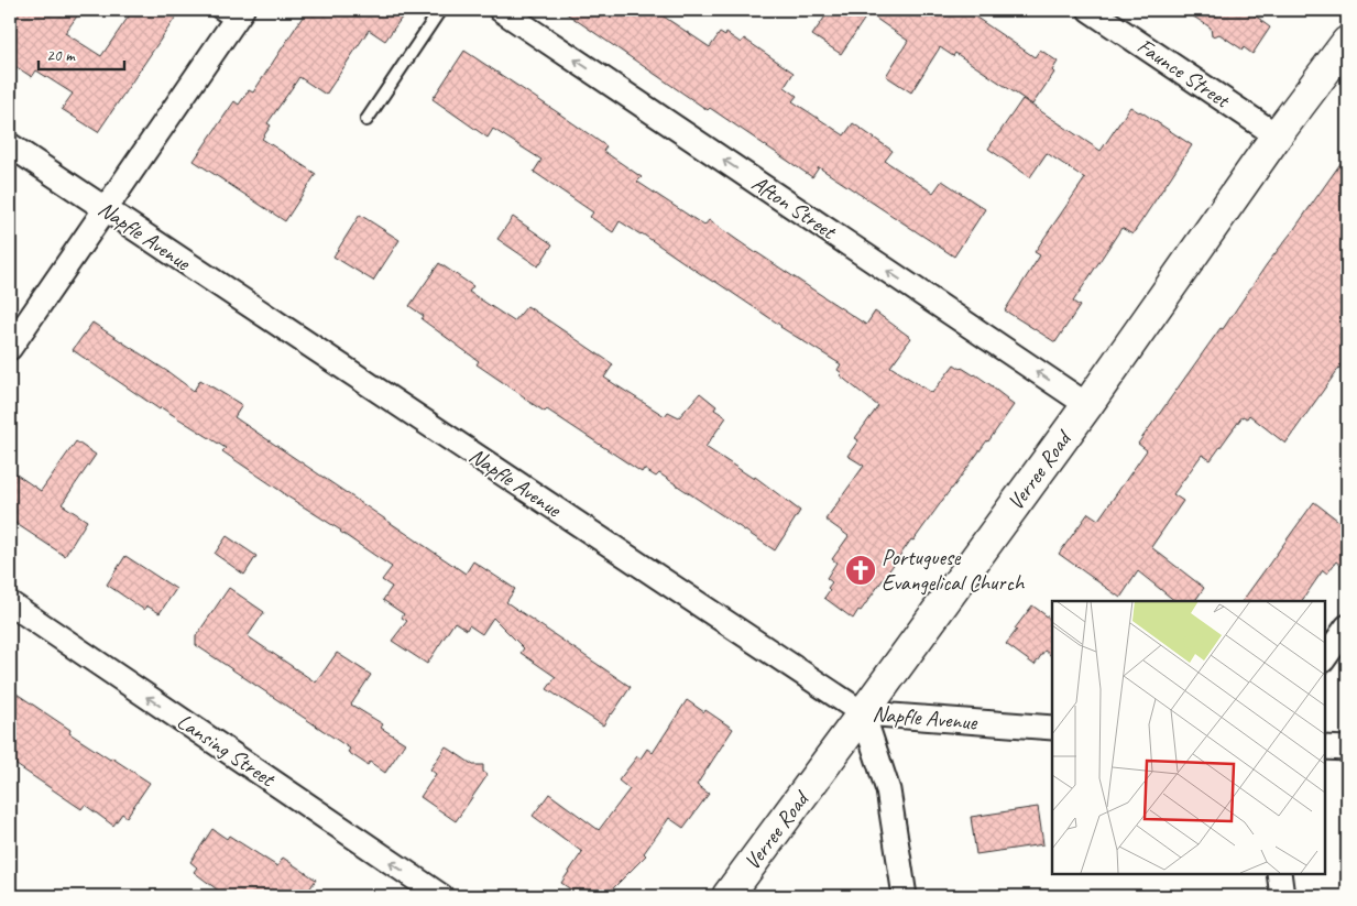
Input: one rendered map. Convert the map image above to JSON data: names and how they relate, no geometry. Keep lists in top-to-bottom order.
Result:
{
  "streets": {
    "main road": ["Verree Road"],
    "street": [
      "Faunce Street",
      "Afton Street",
      "Napfle Avenue",
      "Lansing Street"
    ]
  },
  "crossings": [
    ["Faunce Street", "Verree Road"],
    ["Afton Street", "Verree Road"],
    ["Napfle Avenue", "Verree Road"]
  ],
  "one_way": ["Afton Street", "Lansing Street"],
  "places": {
    "church": ["Portuguese Evangelical Church"]
  },
  "scale_bar": "20 m"
}
